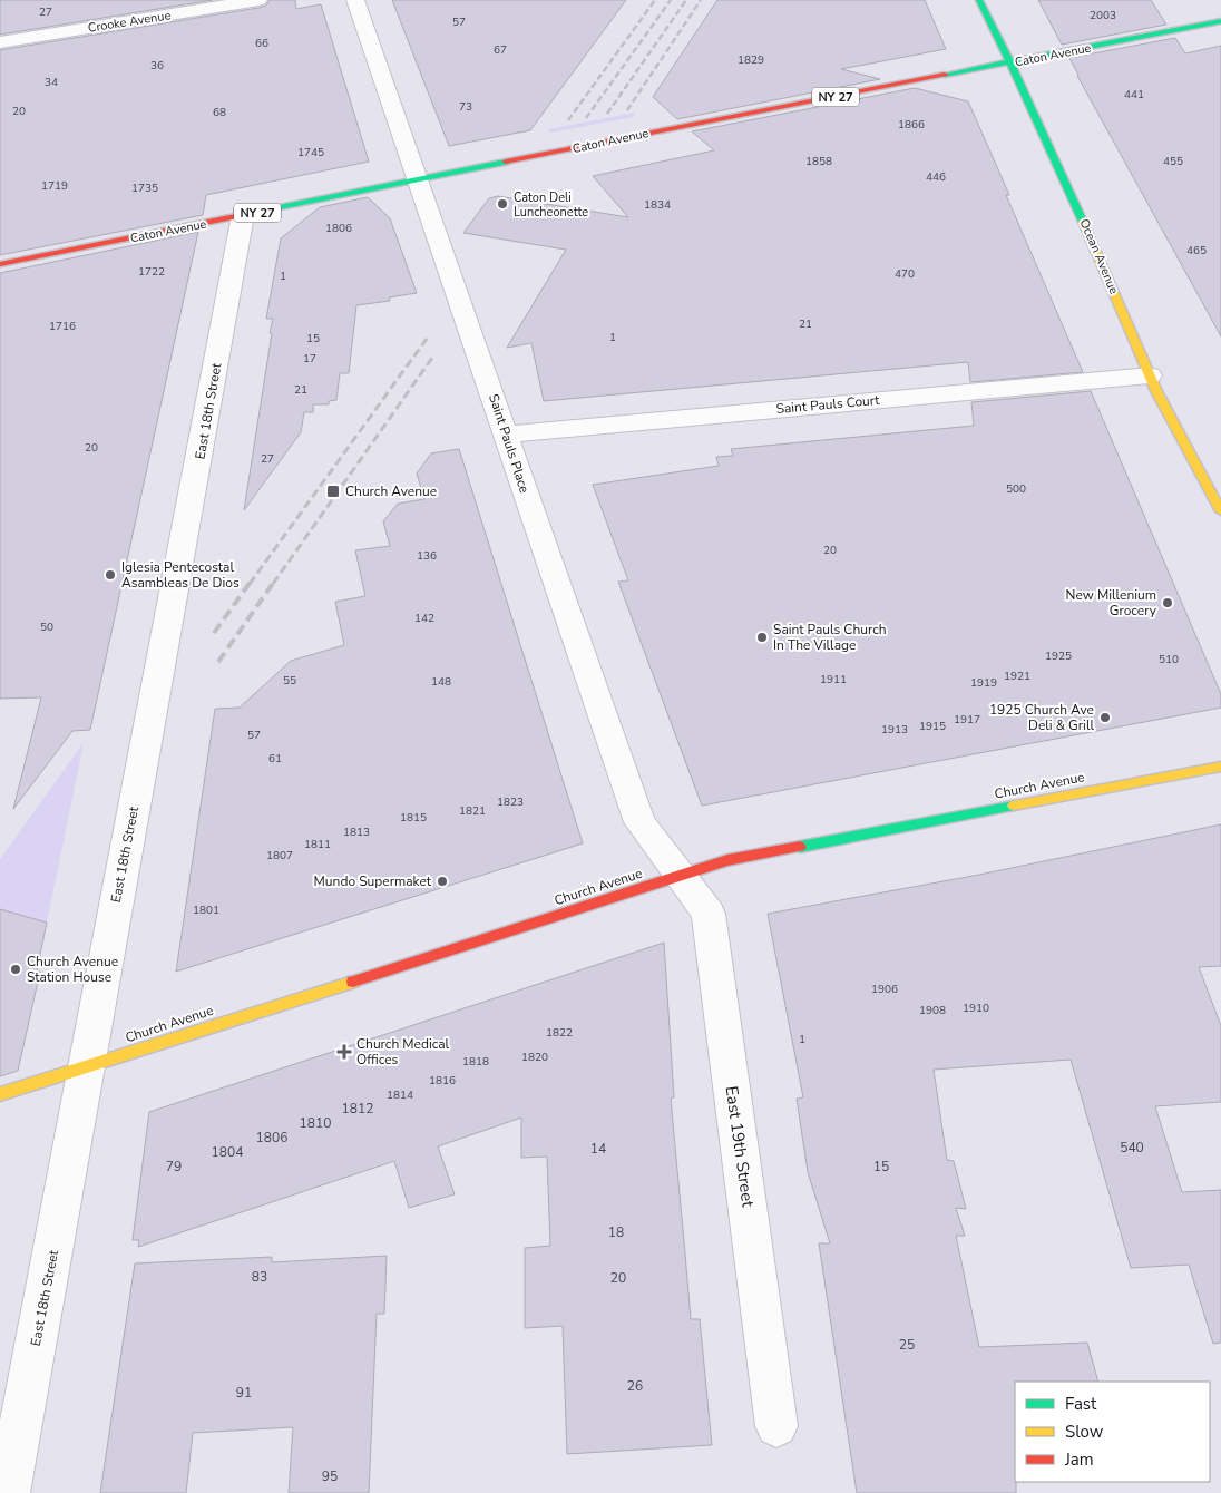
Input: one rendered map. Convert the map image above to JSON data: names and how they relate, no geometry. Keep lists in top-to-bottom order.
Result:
{
  "streets": {
    "main road": [
      "Caton Avenue",
      "NY 27",
      "Ocean Avenue",
      "Church Avenue"
    ],
    "street": [
      "Crooke Avenue",
      "Saint Pauls Court",
      "East 18th Street",
      "Saint Pauls Place",
      "East 19th Street"
    ]
  },
  "crossings": [
    ["Caton Avenue", "Ocean Avenue"],
    ["Caton Avenue", "East 18th Street"],
    ["Caton Avenue", "Saint Pauls Place"],
    ["Ocean Avenue", "Saint Pauls Court"],
    ["Saint Pauls Court", "Saint Pauls Place"],
    ["East 18th Street", "Church Avenue"],
    ["Saint Pauls Place", "Church Avenue"],
    ["Saint Pauls Place", "East 19th Street"],
    ["Church Avenue", "East 19th Street"]
  ],
  "places": {
    "other": [
      "Caton Deli Luncheonette",
      "Iglesia Pentecostal Asambleas De Dios",
      "New Millenium Grocery",
      "Saint Pauls Church In The Village",
      "1925 Church Ave Deli & Grill",
      "Mundo Supermaket",
      "Church Avenue Station House"
    ],
    "transit": ["Church Avenue"],
    "health": ["Church Medical Offices"]
  },
  "house_numbers": [
    "27",
    "2003",
    "57",
    "66",
    "67",
    "1829",
    "36",
    "34",
    "441",
    "73",
    "20",
    "68",
    "1866",
    "1745",
    "1858",
    "455",
    "446",
    "1719",
    "1735",
    "1834",
    "1806",
    "465",
    "1722",
    "470",
    "1",
    "21",
    "1716",
    "1",
    "15",
    "17",
    "21",
    "20",
    "27",
    "500",
    "20",
    "136",
    "142",
    "50",
    "1925",
    "510",
    "1921",
    "1911",
    "55",
    "148",
    "1919",
    "1917",
    "1915",
    "1913",
    "57",
    "61",
    "1823",
    "1821",
    "1815",
    "1813",
    "1811",
    "1807",
    "1801",
    "1906",
    "1910",
    "1908",
    "1822",
    "1",
    "1820",
    "1818",
    "1816",
    "1814",
    "1812",
    "1810",
    "1806",
    "540",
    "14",
    "1804",
    "79",
    "15",
    "18",
    "83",
    "20",
    "25",
    "26",
    "91",
    "95"
  ],
  "legend": ["Fast", "Slow", "Jam"]
}
